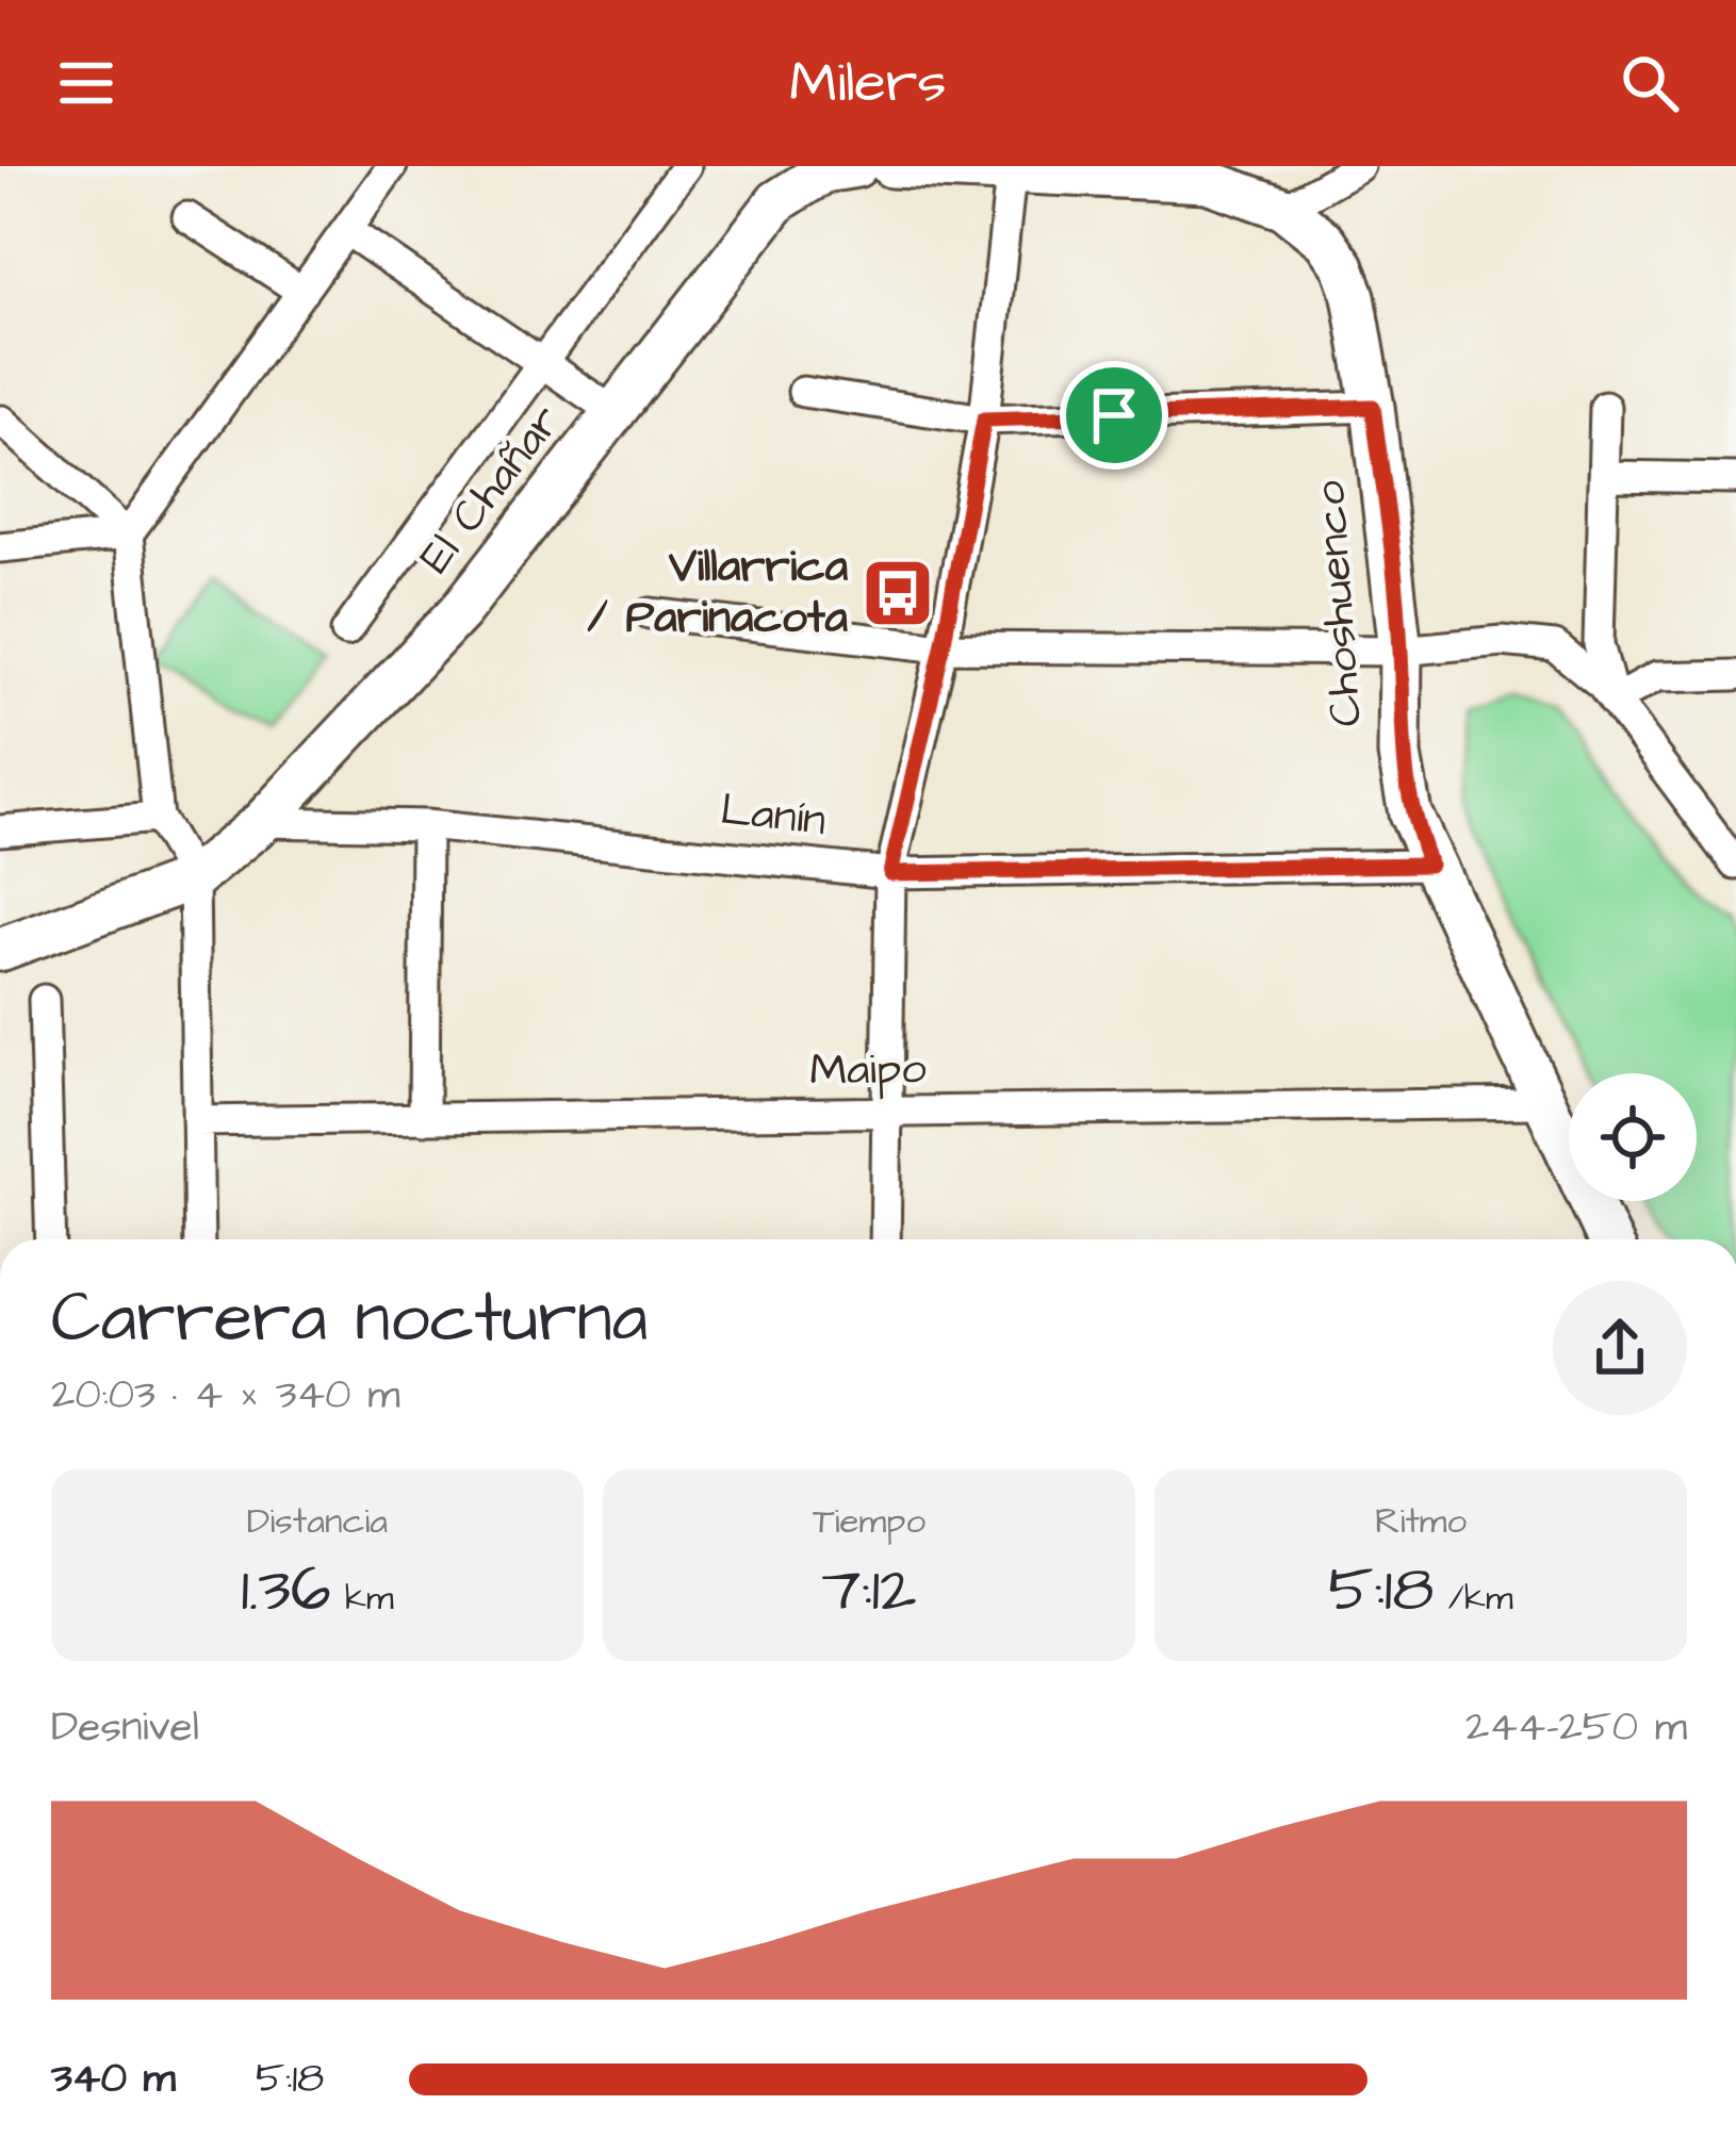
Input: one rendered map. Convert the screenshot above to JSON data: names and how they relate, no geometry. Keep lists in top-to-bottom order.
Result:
{
  "streets": {
    "street": [
      "El Chañar",
      "Choshuenco",
      "Lanín",
      "Maipo"
    ]
  },
  "crossings": [
    ["El Chañar", "Lanín"],
    ["Choshuenco", "Lanín"],
    ["Choshuenco", "Maipo"]
  ],
  "places": {
    "bus stop": ["Villarrica / Parinacota"]
  },
  "page": {
    "header": "Milers",
    "heading": ["Carrera nocturna", "20:03 · 4 × 340 m"],
    "stats": [
      ["Distancia", "1.36 km"],
      ["Tiempo", "7:12"],
      ["Ritmo", "5:18 /km"]
    ],
    "chart": ["Desnivel", "244–250 m"],
    "list": [
      {
        "name": "340 m",
        "note": "5:18"
      }
    ]
  }
}
